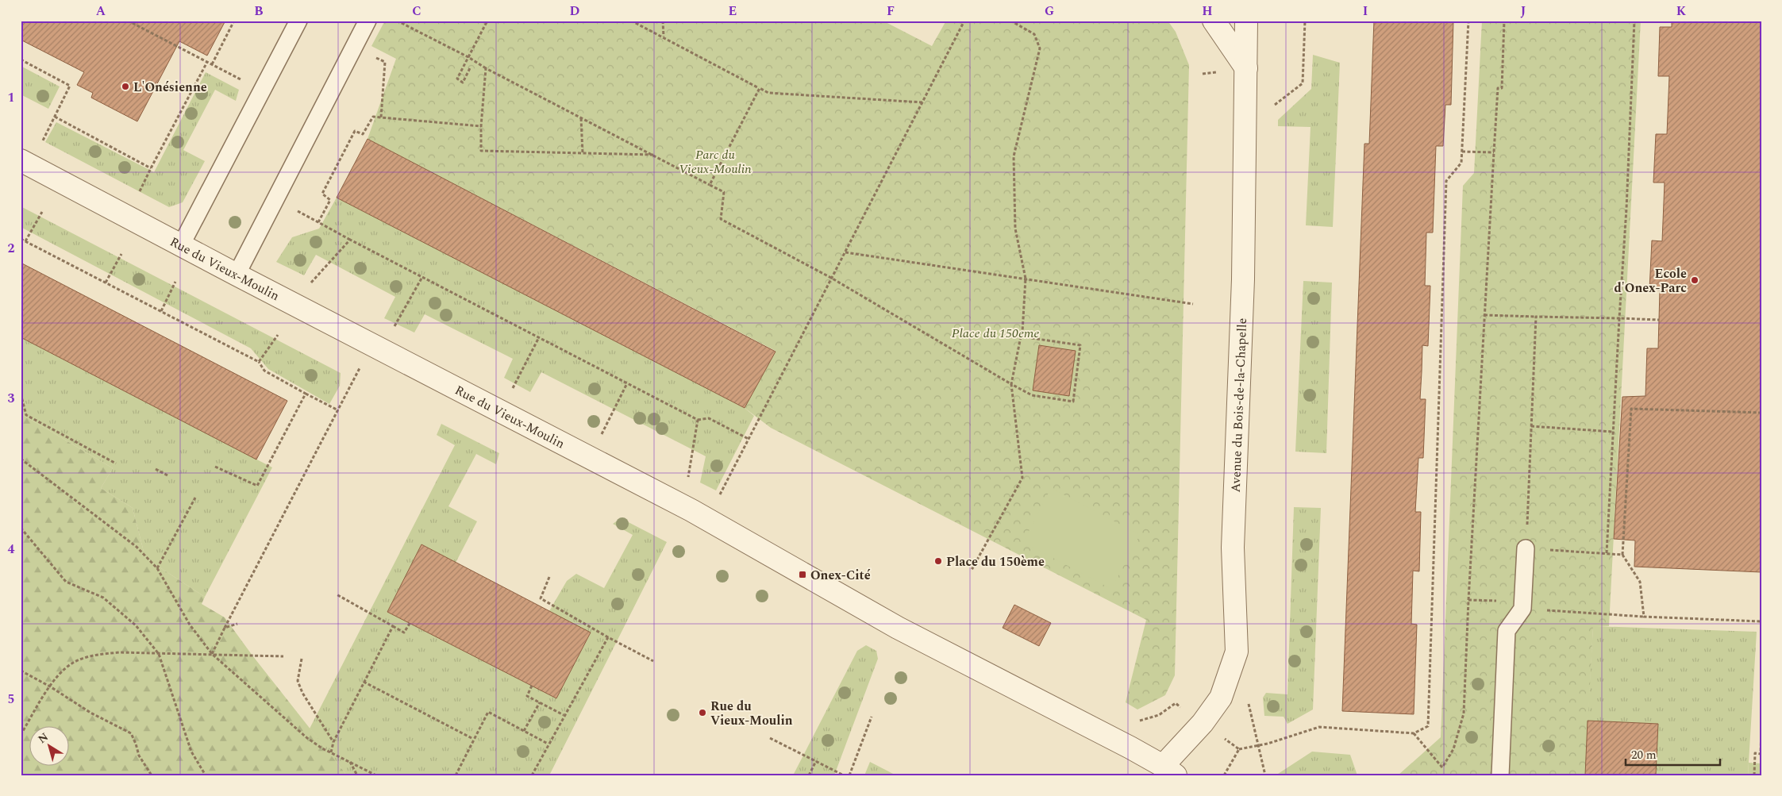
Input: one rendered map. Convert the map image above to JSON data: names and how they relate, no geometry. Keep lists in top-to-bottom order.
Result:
{
  "streets": {
    "street": ["Rue du Vieux-Moulin", "Avenue du Bois-de-la-Chapelle"]
  },
  "crossings": [
    ["Rue du Vieux-Moulin", "Avenue du Bois-de-la-Chapelle"]
  ],
  "parks": ["Parc du Vieux-Moulin", "Place du 150eme"],
  "places": {
    "other": [
      "L'Onésienne",
      "Ecole d'Onex-Parc",
      "Place du 150ème",
      "Rue du Vieux-Moulin"
    ],
    "transit": ["Onex-Cité"]
  },
  "scale_bar": "20 m",
  "north": "top left",
  "grid": {
    "columns": [
      "A",
      "B",
      "C",
      "D",
      "E",
      "F",
      "G",
      "H",
      "I",
      "J",
      "K"
    ],
    "rows": [
      "1",
      "2",
      "3",
      "4",
      "5"
    ]
  }
}
